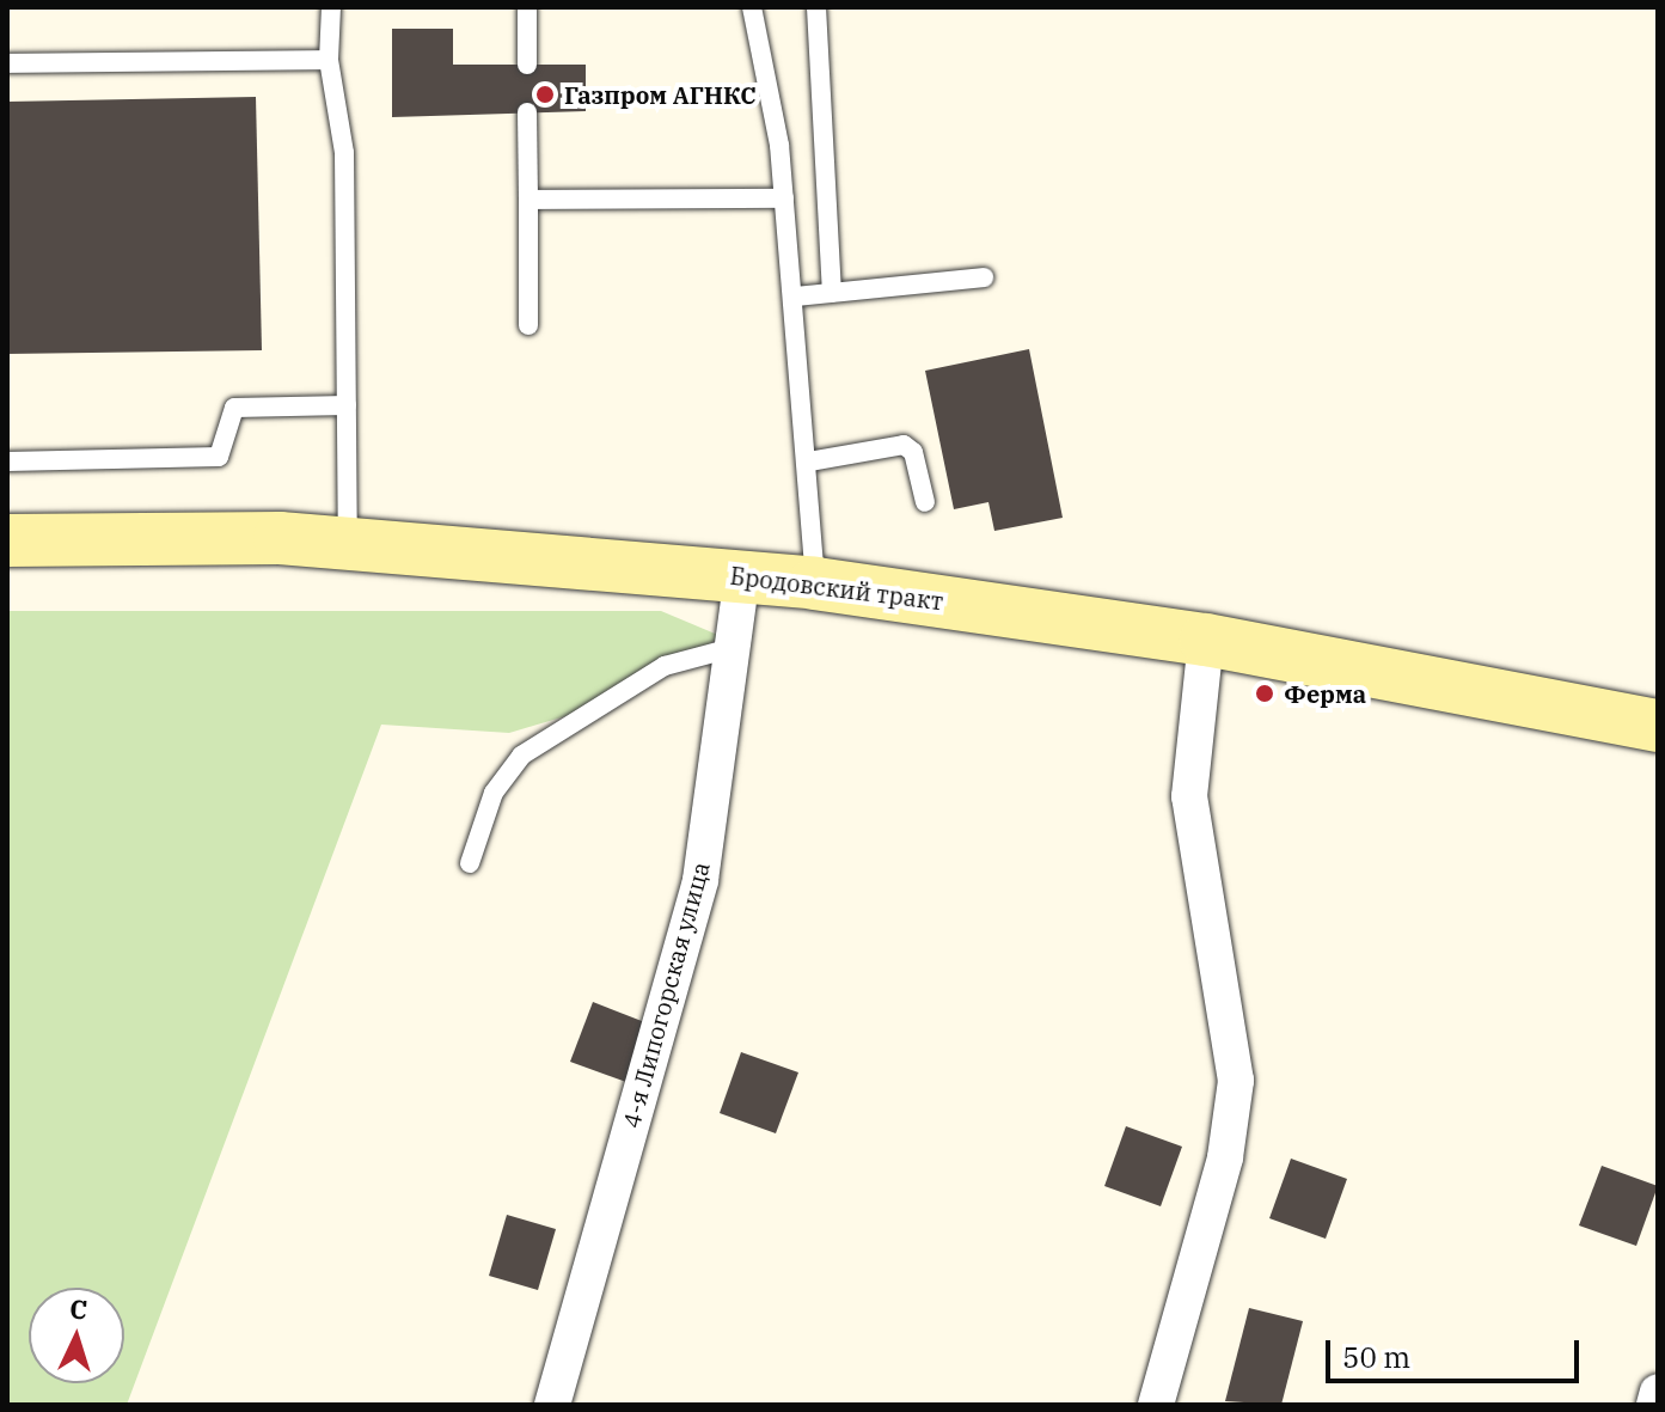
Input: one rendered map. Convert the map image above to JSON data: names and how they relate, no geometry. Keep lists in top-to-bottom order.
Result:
{
  "streets": {
    "street": ["Бродовский тракт", "4-я Липогорская улица"]
  },
  "crossings": [
    ["Бродовский тракт", "4-я Липогорская улица"]
  ],
  "places": ["Газпром АГНКС", "Ферма"],
  "scale_bar": "50 m",
  "north": "top"
}
